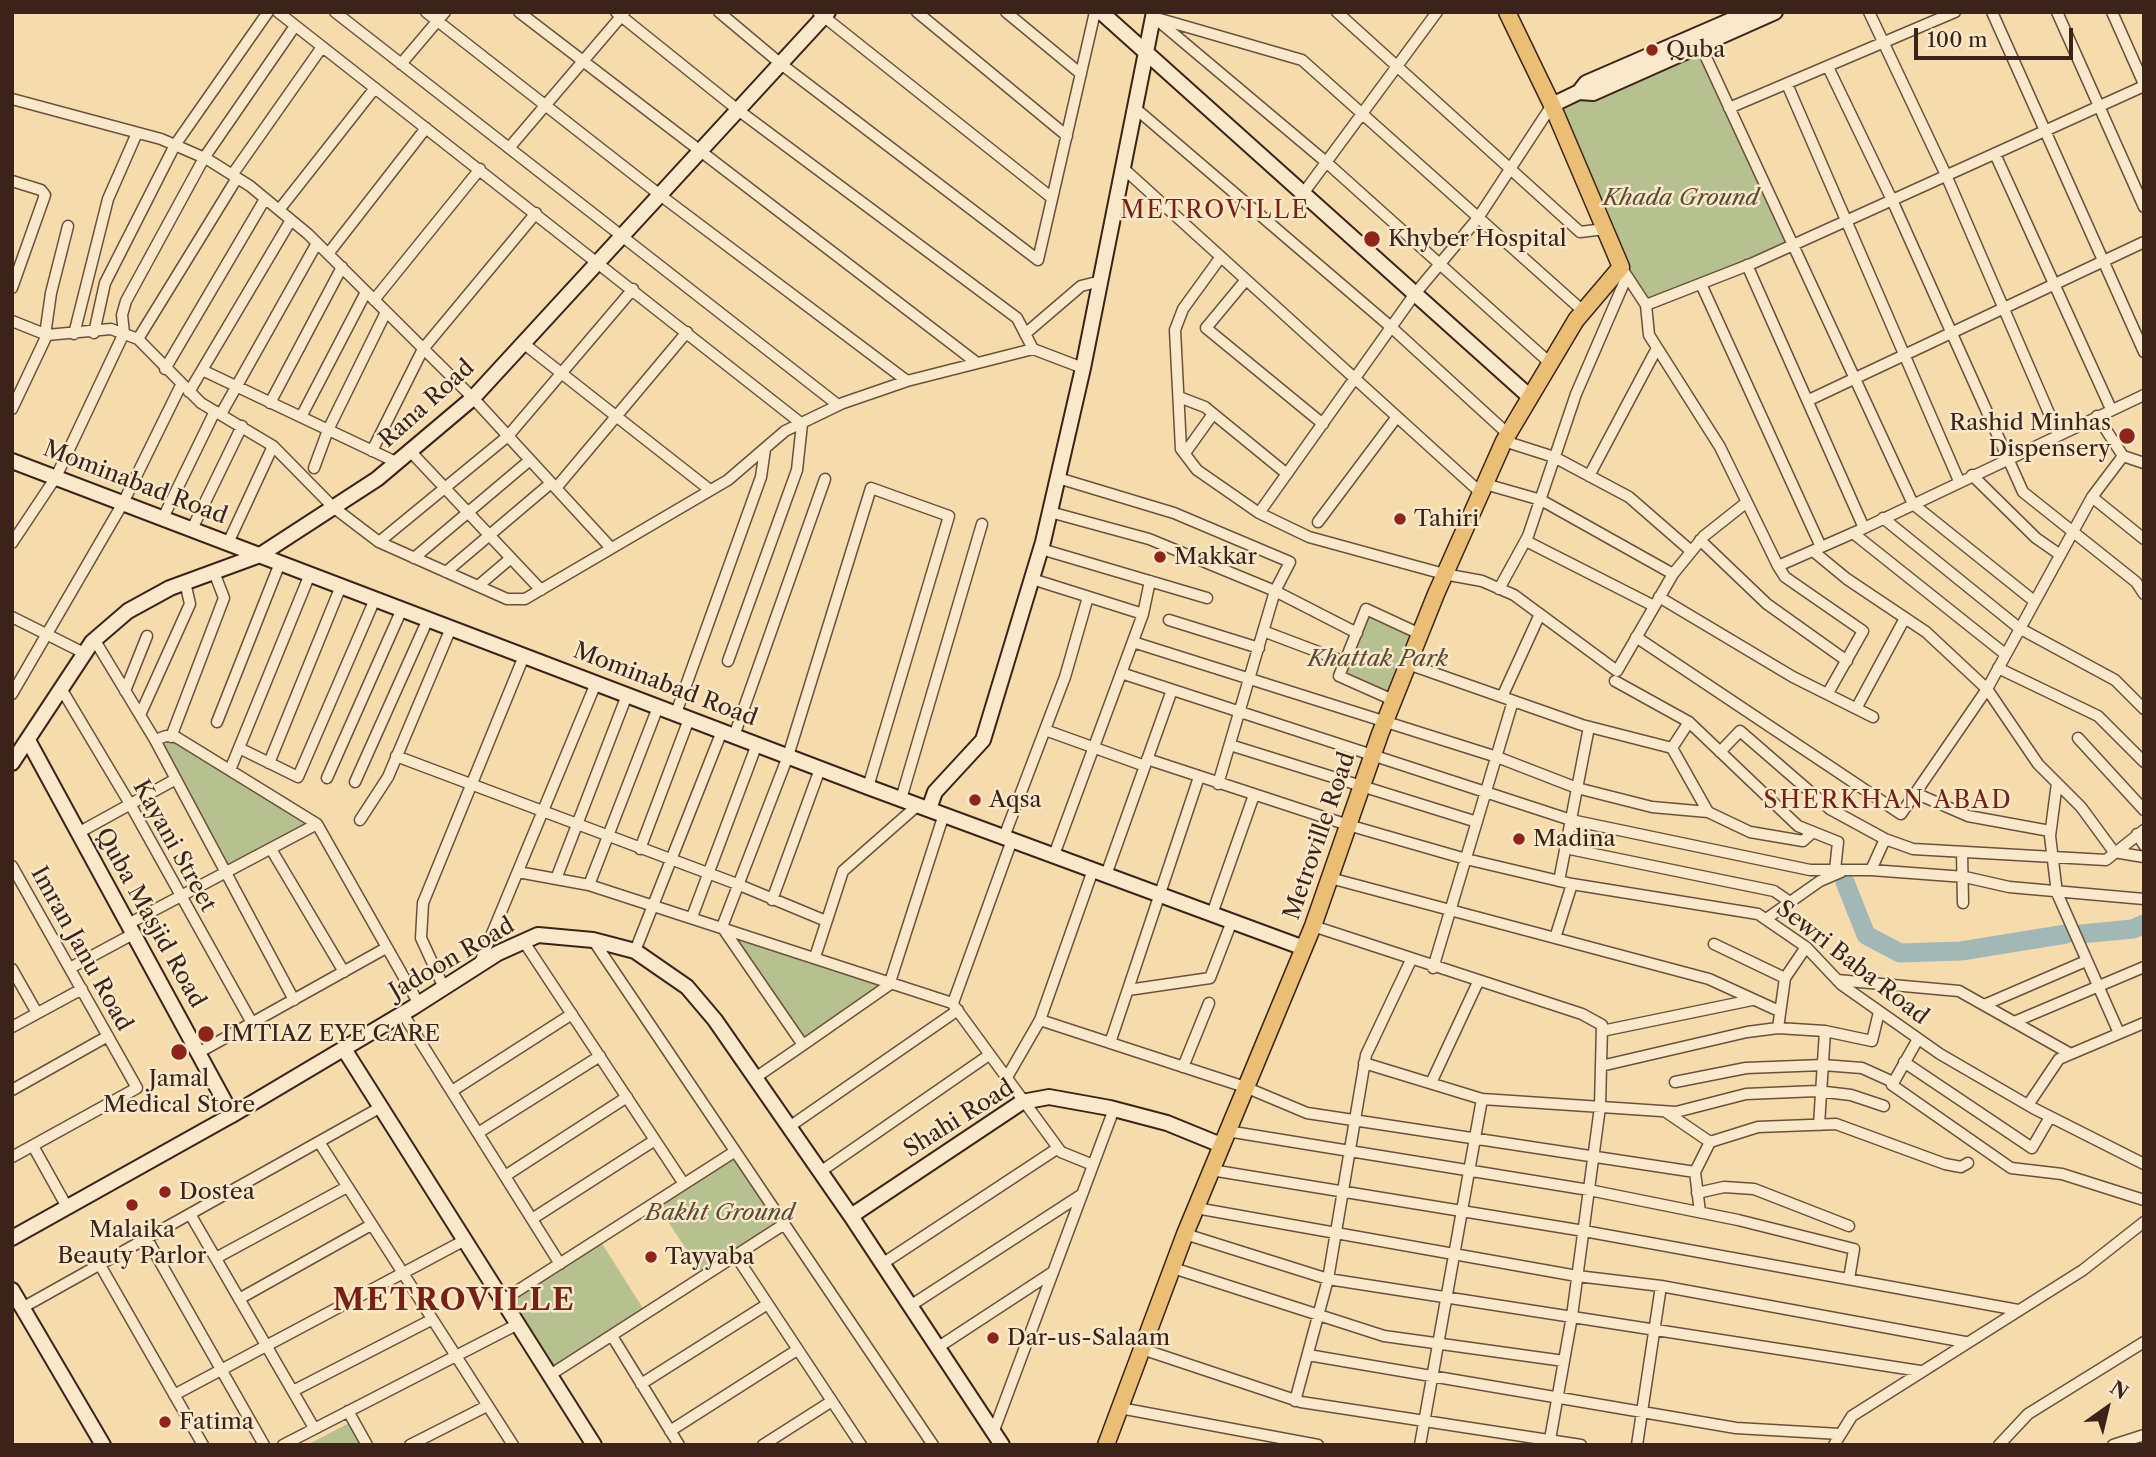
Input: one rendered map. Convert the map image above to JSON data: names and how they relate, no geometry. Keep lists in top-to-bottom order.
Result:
{
  "streets": {
    "main road": ["Metroville Road"],
    "street": [
      "Rana Road",
      "Mominabad Road",
      "Kayani Street",
      "Quba Masjid Road",
      "Imran Janu Road",
      "Jadoon Road",
      "Sewri Baba Road",
      "Shahi Road"
    ]
  },
  "crossings": [
    ["Rana Road", "Mominabad Road"],
    ["Rana Road", "Kayani Street"],
    ["Rana Road", "Quba Masjid Road"],
    ["Mominabad Road", "Metroville Road"],
    ["Metroville Road", "Sewri Baba Road"],
    ["Metroville Road", "Shahi Road"],
    ["Quba Masjid Road", "Jadoon Road"],
    ["Jadoon Road", "Shahi Road"]
  ],
  "districts": ["METROVILLE", "SHERKHAN ABAD", "METROVILLE"],
  "parks": ["Khada Ground", "Khattak Park", "Bakht Ground"],
  "places": [
    "Quba",
    "Khyber Hospital",
    "Rashid Minhas Dispensery",
    "Tahiri",
    "Makkar",
    "Aqsa",
    "Madina",
    "IMTIAZ EYE CARE",
    "Jamal Medical Store",
    "Dostea",
    "Malaika Beauty Parlor",
    "Tayyaba",
    "Dar-us-Salaam",
    "Fatima"
  ],
  "scale_bar": "100 m",
  "north": "top right"
}
